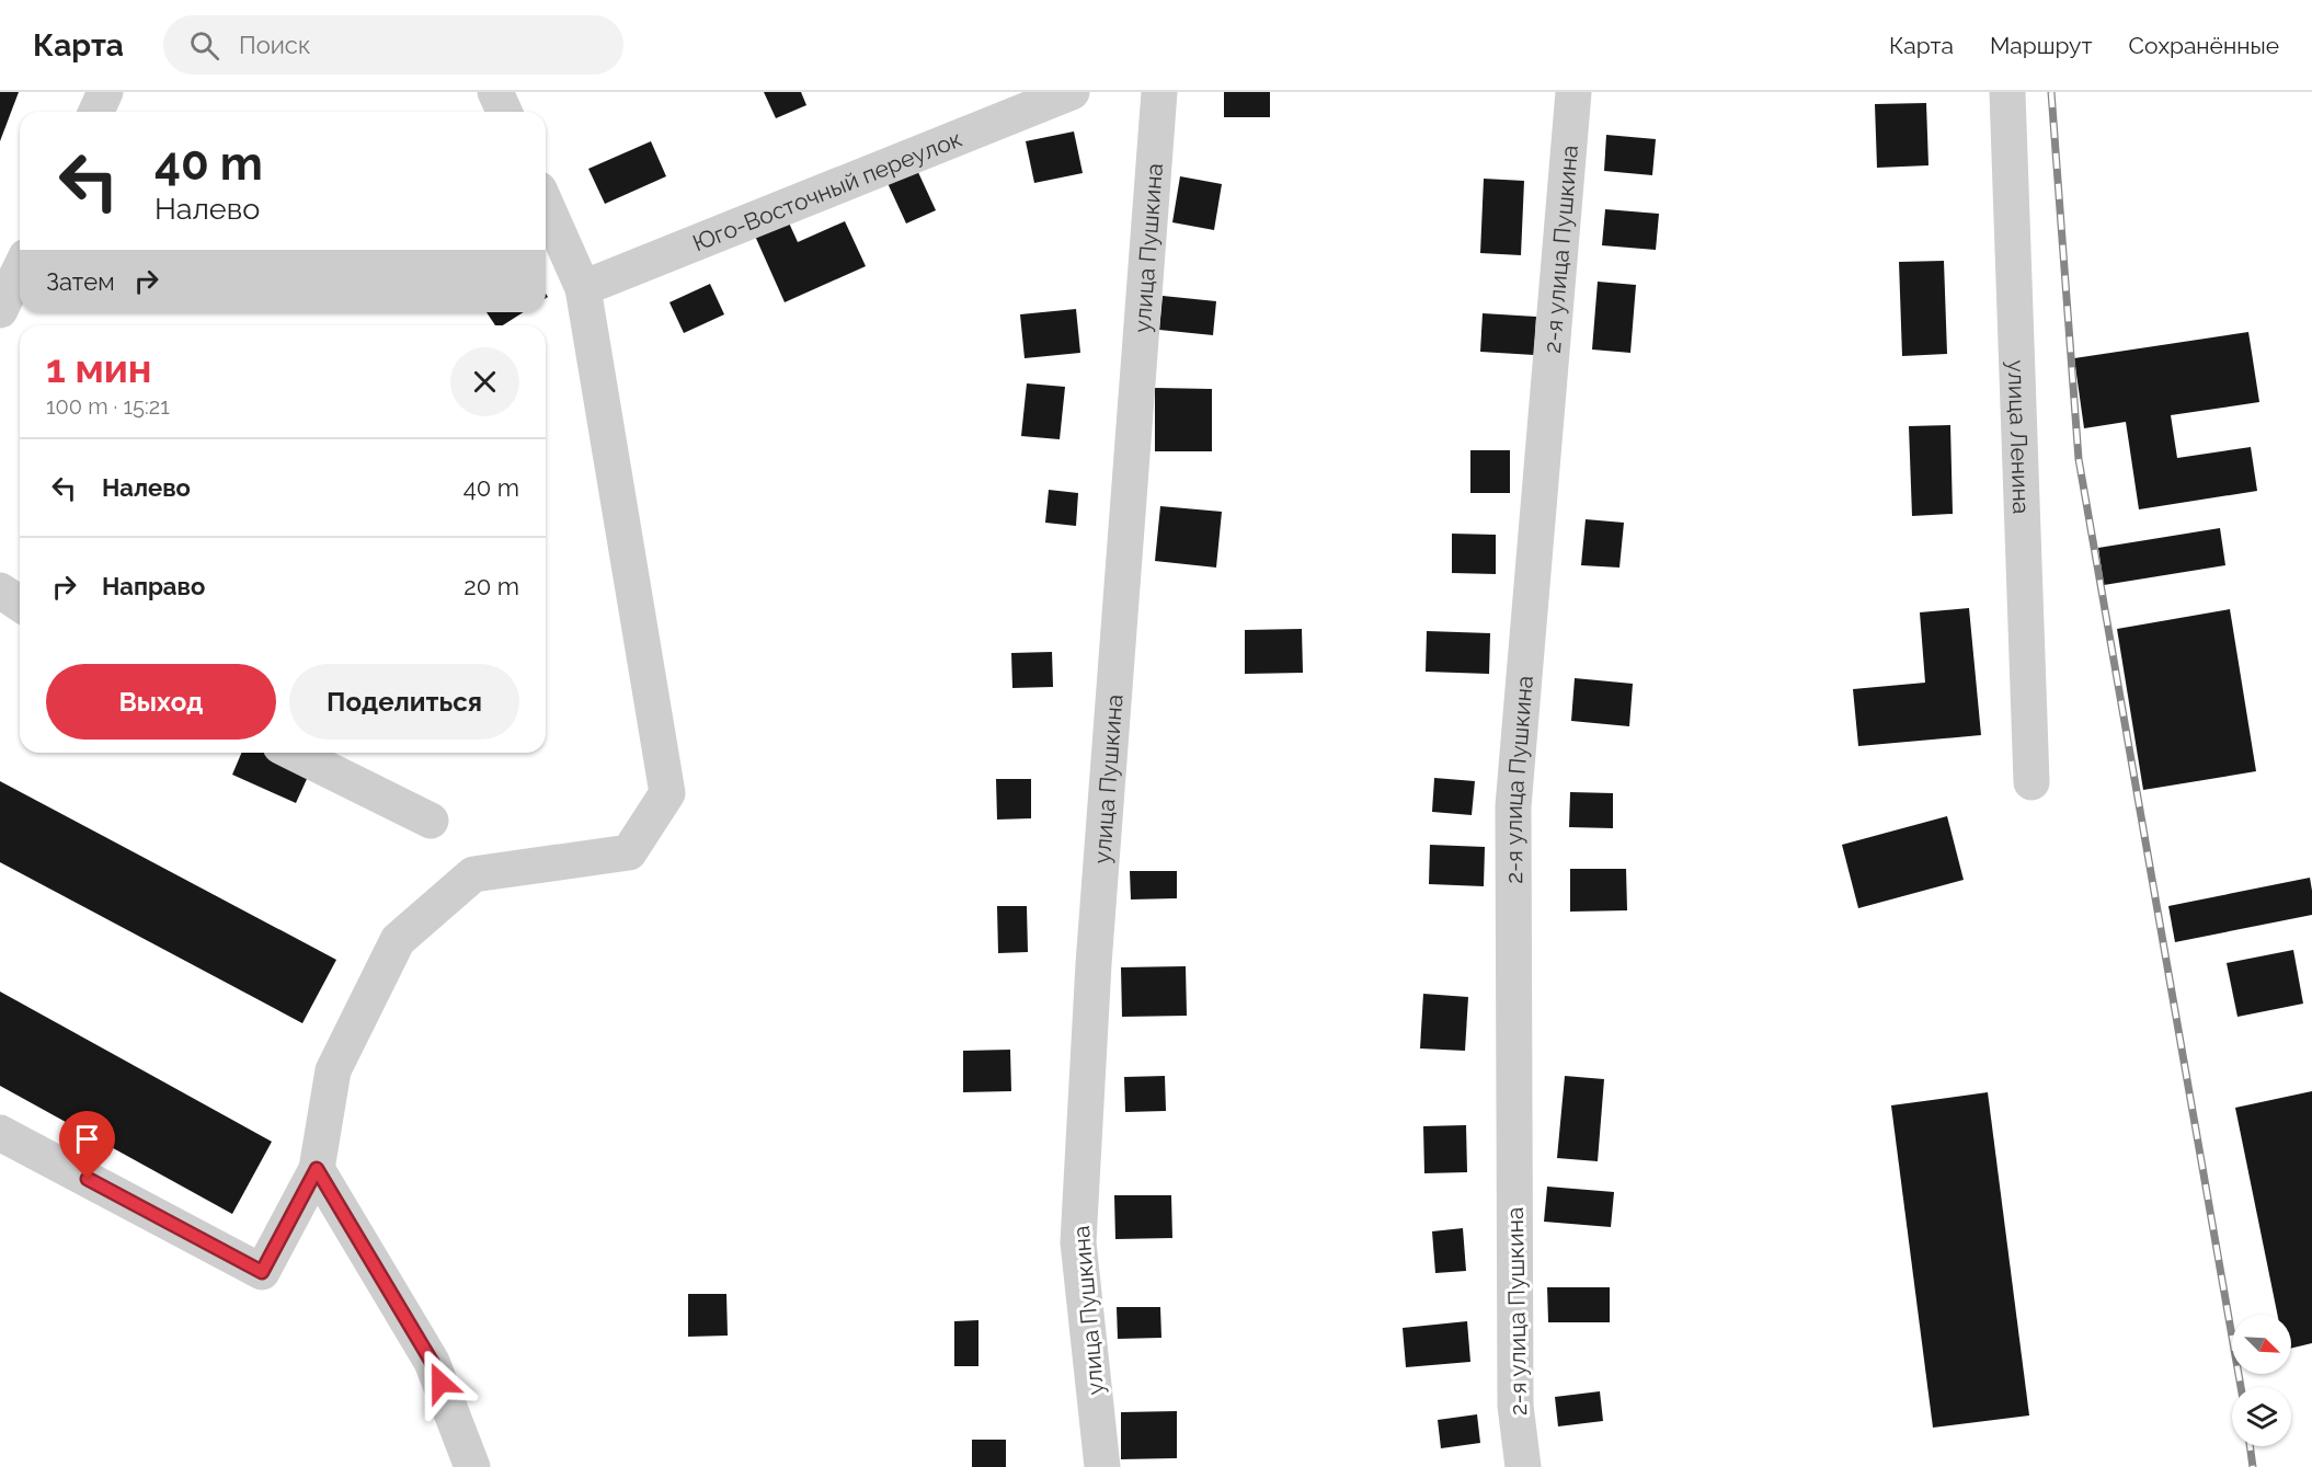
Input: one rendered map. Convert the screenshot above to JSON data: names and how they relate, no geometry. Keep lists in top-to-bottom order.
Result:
{
  "streets": {
    "street": [
      "Юго-Восточный переулок",
      "2-я улица Пушкина",
      "улица Пушкина",
      "улица Ленина"
    ]
  },
  "north": "bottom right",
  "page": {
    "header": "Карта",
    "search": "Поиск",
    "nav": ["Карта", "Маршрут", "Сохранённые"],
    "turn": ["40 m", "Налево"],
    "then": "Затем",
    "heading": ["1 мин", "100 m · 15:21"],
    "list": [
      {
        "name": "Налево",
        "value": "40 m"
      },
      {
        "name": "Направо",
        "value": "20 m"
      }
    ],
    "buttons": ["Выход", "Поделиться"]
  }
}
